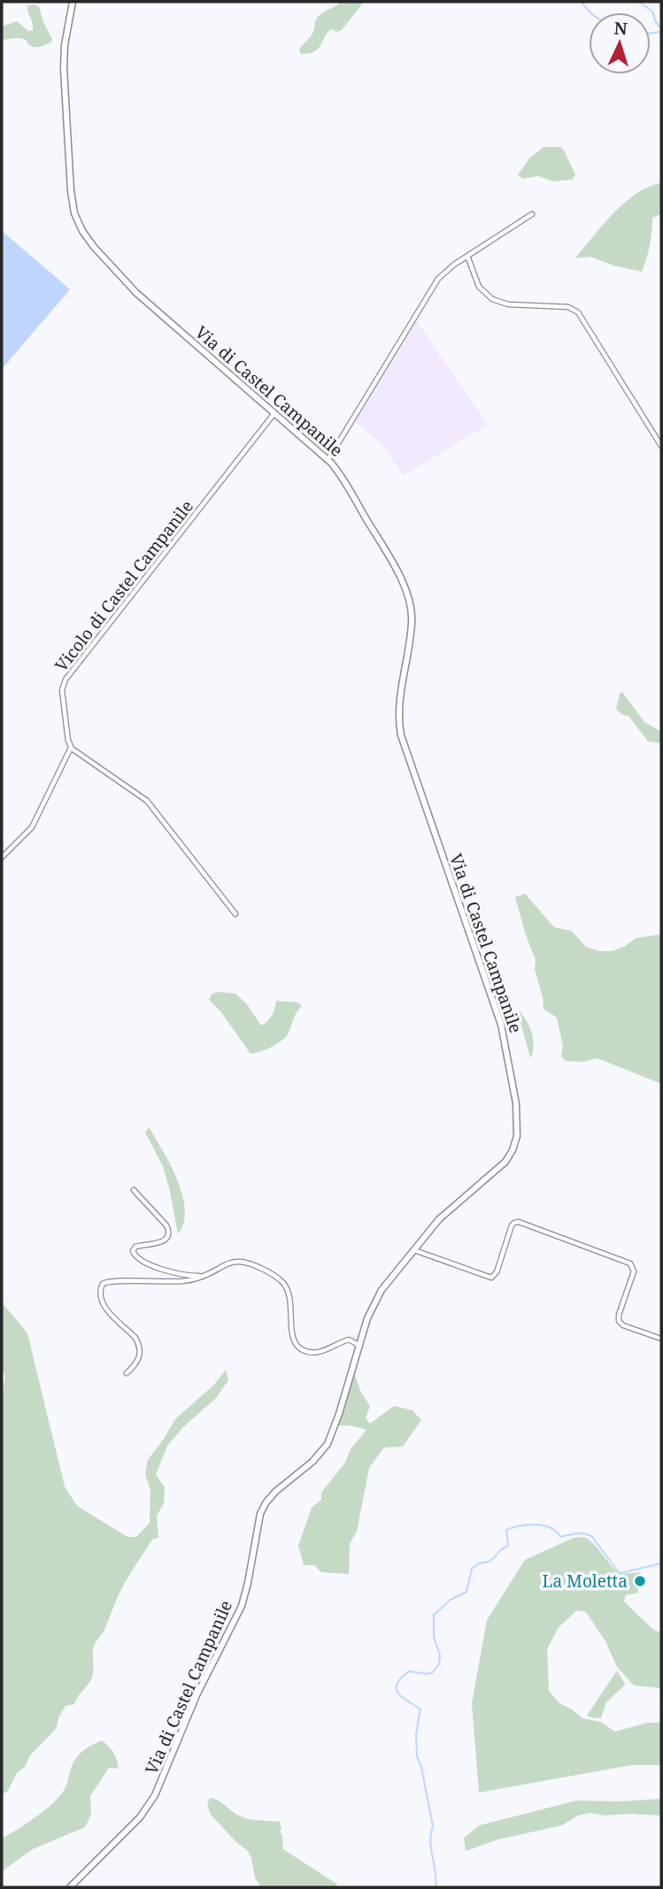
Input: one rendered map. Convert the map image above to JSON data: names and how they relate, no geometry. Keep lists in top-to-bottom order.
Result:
{
  "streets": {
    "street": ["Via di Castel Campanile", "Vicolo di Castel Campanile"]
  },
  "crossings": [
    ["Via di Castel Campanile", "Vicolo di Castel Campanile"]
  ],
  "places": ["La Moletta"],
  "north": "top"
}
